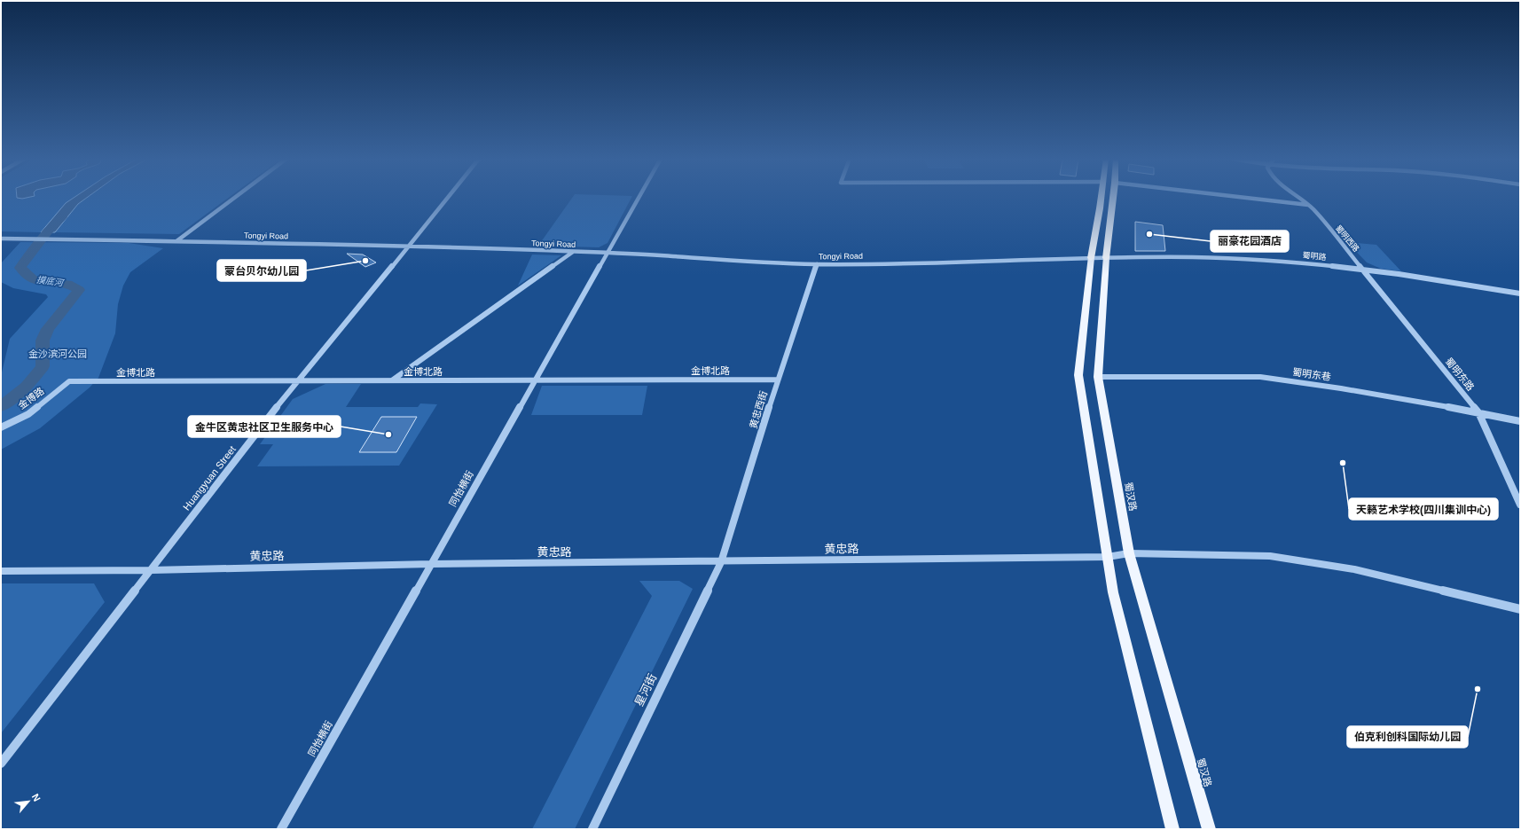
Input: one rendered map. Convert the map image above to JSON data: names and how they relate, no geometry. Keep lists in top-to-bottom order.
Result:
{
  "streets": {
    "highway": ["蜀汉路"],
    "street": [
      "Tongyi Road",
      "蜀明西路",
      "蜀明路",
      "金博北路",
      "蜀明东巷",
      "蜀明东路",
      "金博路",
      "黄忠西街",
      "Huangyuan Street",
      "同怡横街",
      "黄忠路",
      "星河街"
    ]
  },
  "crossings": [
    ["Tongyi Road", "蜀明路"],
    ["Tongyi Road", "黄忠西街"],
    ["Tongyi Road", "Huangyuan Street"],
    ["Tongyi Road", "同怡横街"],
    ["Tongyi Road", "蜀汉路"],
    ["蜀明西路", "蜀明路"],
    ["蜀明西路", "蜀明东路"],
    ["蜀明路", "蜀明东路"],
    ["蜀明路", "蜀汉路"],
    ["金博北路", "金博路"],
    ["金博北路", "黄忠西街"],
    ["金博北路", "Huangyuan Street"],
    ["金博北路", "同怡横街"],
    ["蜀明东巷", "蜀明东路"],
    ["蜀明东巷", "蜀汉路"],
    ["黄忠西街", "黄忠路"],
    ["黄忠西街", "星河街"],
    ["Huangyuan Street", "黄忠路"],
    ["同怡横街", "黄忠路"],
    ["蜀汉路", "黄忠路"],
    ["黄忠路", "星河街"]
  ],
  "water": ["摸底河"],
  "parks": ["金沙滨河公园"],
  "places": [
    "丽豪花园酒店",
    "蒙台贝尔幼儿园",
    "金牛区黄忠社区卫生服务中心",
    "天籁艺术学校(四川集训中心)",
    "伯克利创科国际幼儿园"
  ],
  "north": "top right"
}
